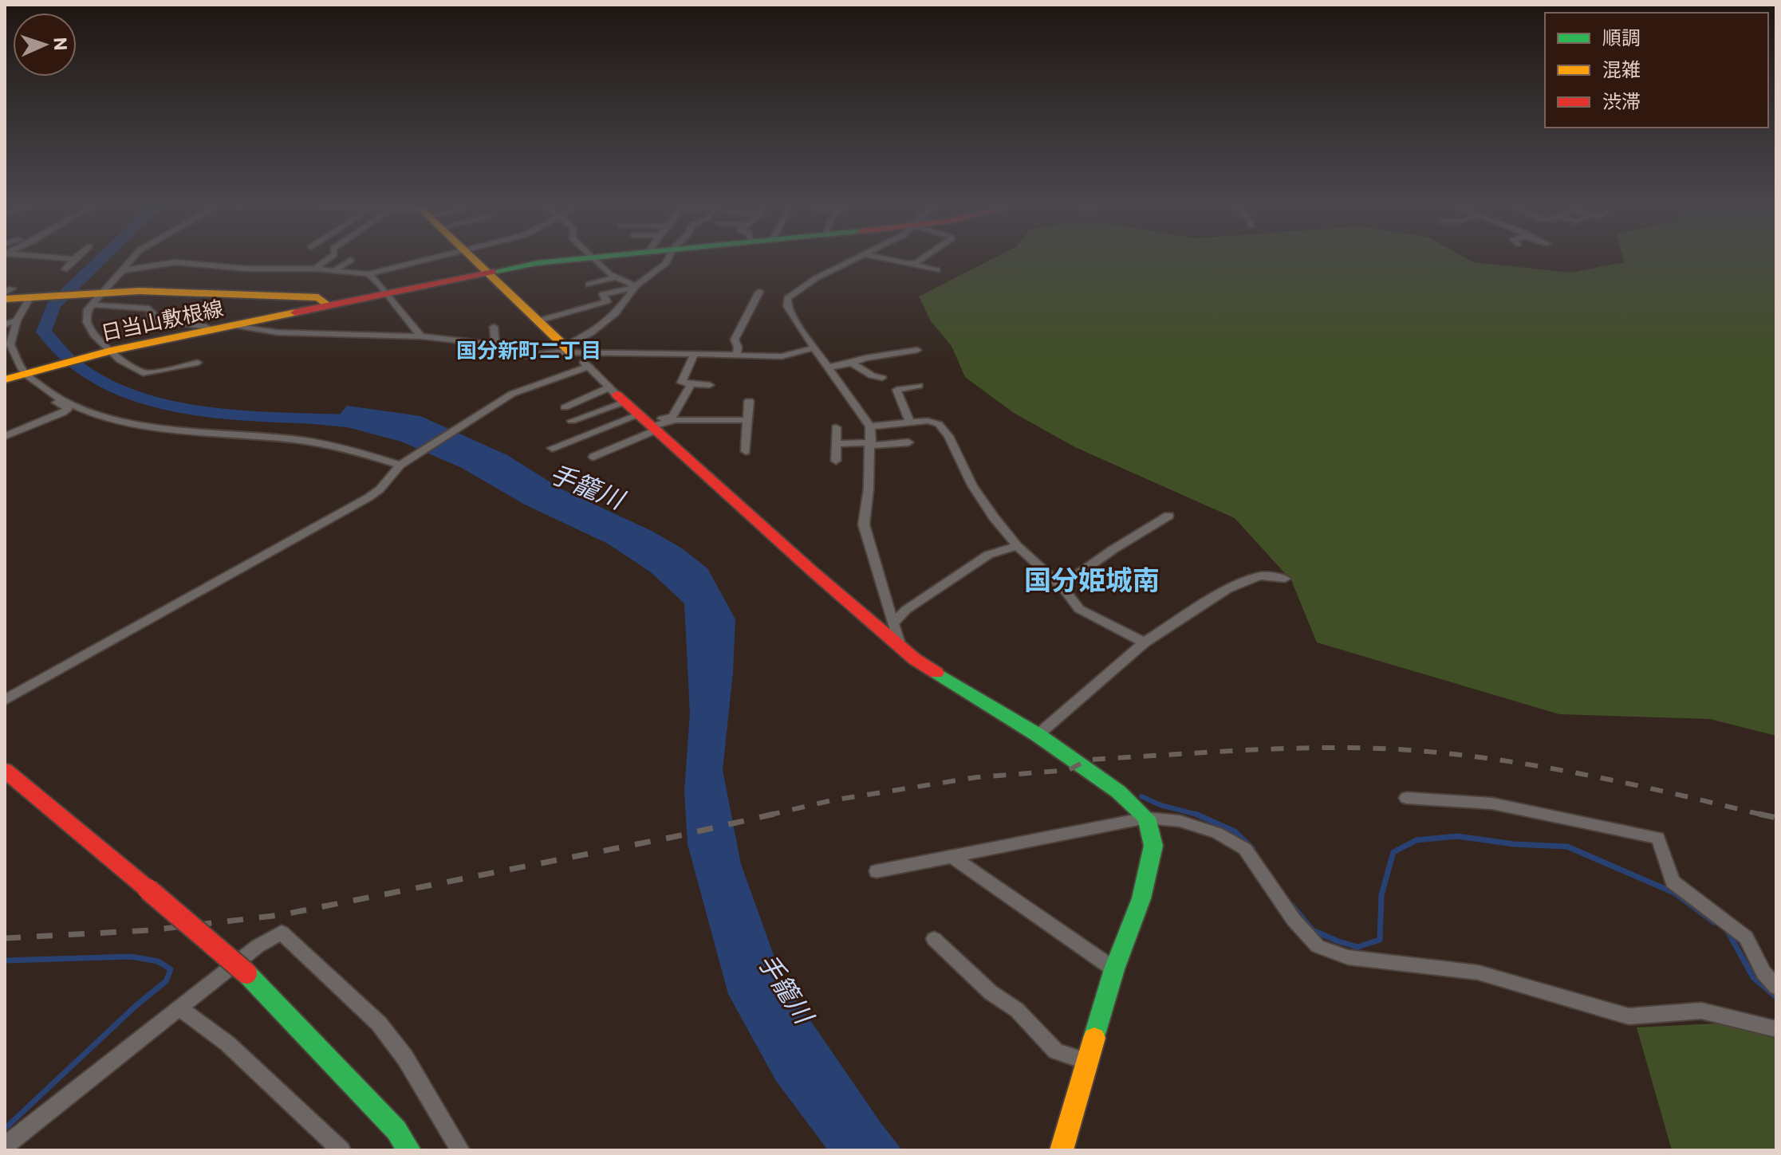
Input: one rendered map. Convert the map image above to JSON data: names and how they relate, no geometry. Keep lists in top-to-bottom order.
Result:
{
  "streets": {
    "street": ["日当山敷根線"]
  },
  "districts": ["国分新町二丁目", "国分姫城南"],
  "water": ["手籠川"],
  "legend": ["順調", "混雑", "渋滞"],
  "north": "right"
}
